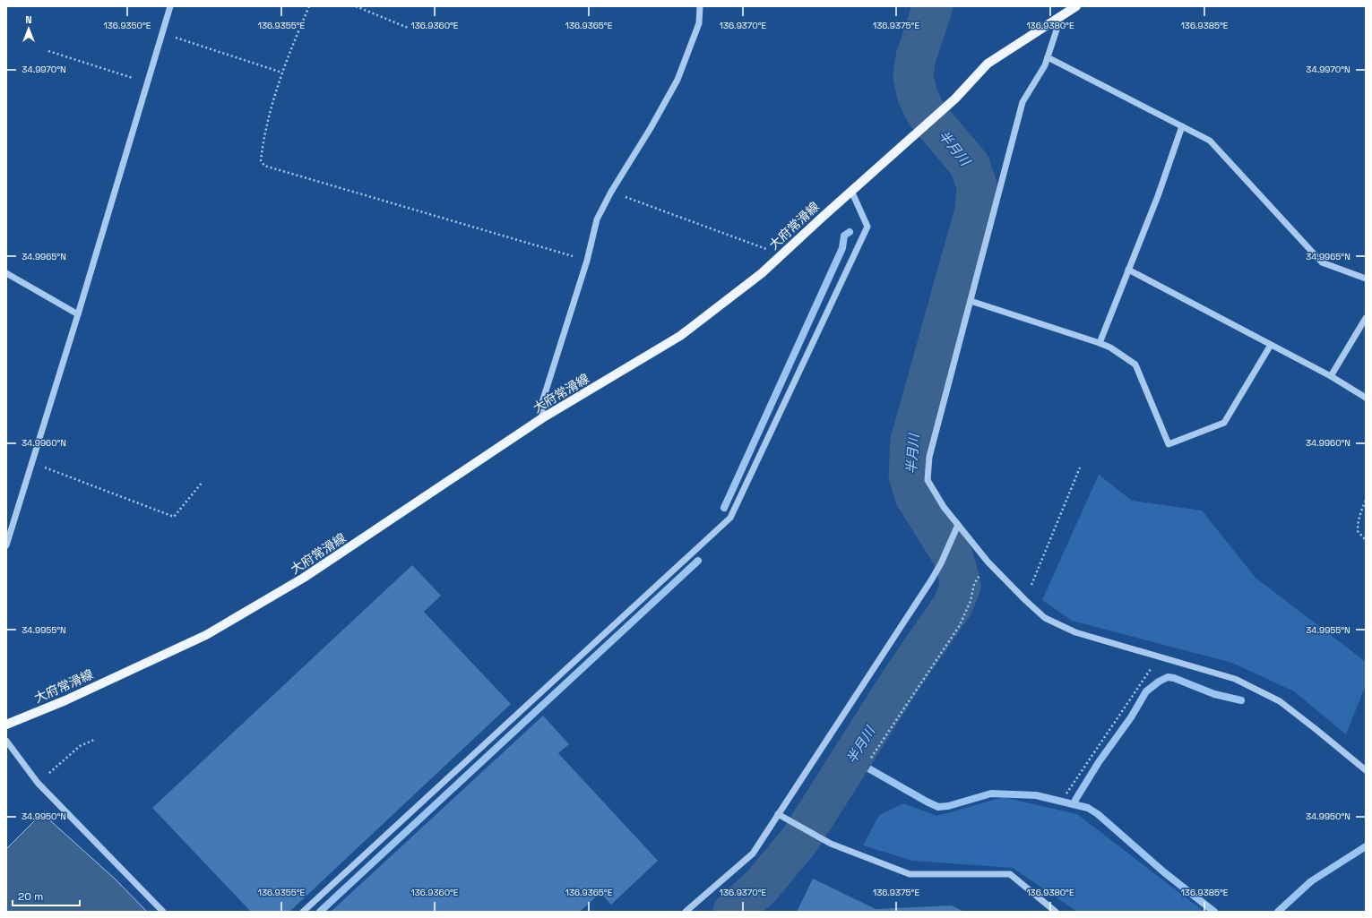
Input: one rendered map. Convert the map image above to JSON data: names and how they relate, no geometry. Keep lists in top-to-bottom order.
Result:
{
  "streets": {
    "main road": ["大府常滑線"]
  },
  "water": ["半月川"],
  "scale_bar": "20 m",
  "north": "top",
  "coordinates": [
    "136.9350°E",
    "136.9355°E",
    "136.9360°E",
    "136.9365°E",
    "136.9370°E",
    "136.9375°E",
    "136.9380°E",
    "136.9385°E",
    "34.9970°N",
    "34.9965°N",
    "34.9960°N",
    "34.9955°N",
    "34.9950°N"
  ]
}
